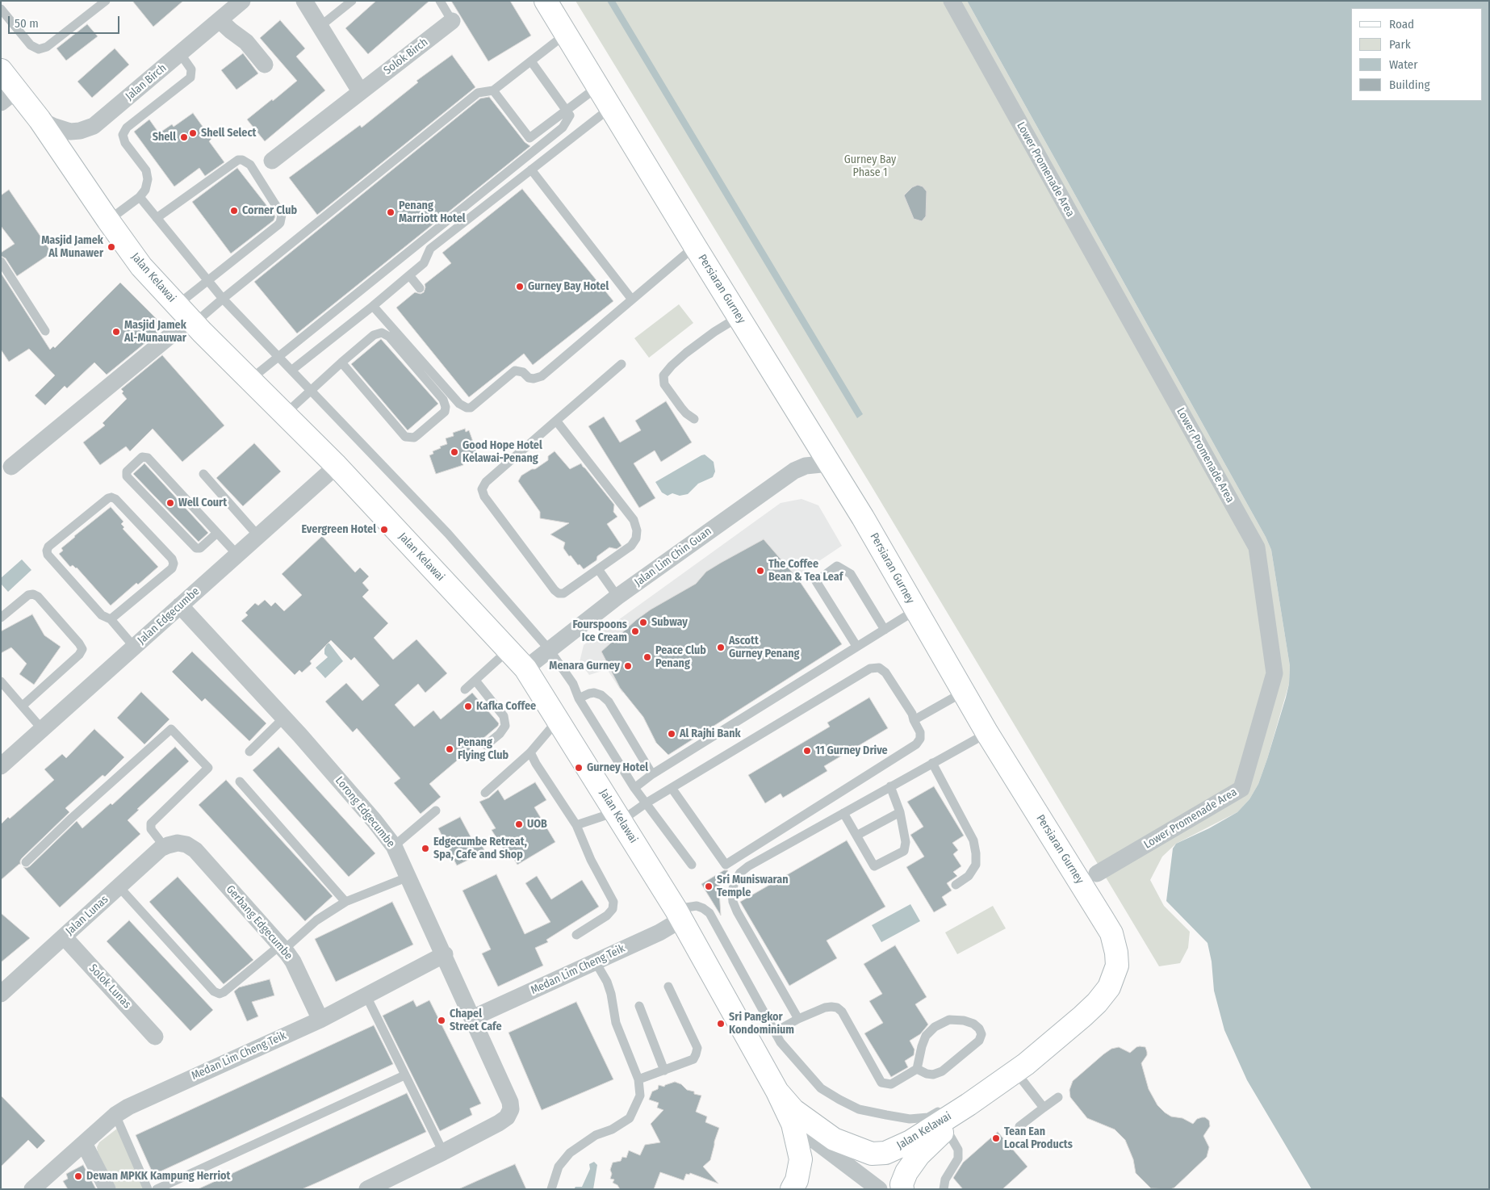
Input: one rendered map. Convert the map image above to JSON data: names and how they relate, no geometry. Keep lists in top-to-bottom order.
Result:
{
  "streets": {
    "main road": ["Jalan Kelawai", "Persiaran Gurney"],
    "street": [
      "Solok Birch",
      "Jalan Birch",
      "Lower Promenade Area",
      "Jalan Lim Chin Guan",
      "Jalan Edgecumbe",
      "Lorong Edgecumbe",
      "Jalan Lunas",
      "Gerbang Edgecumbe",
      "Medan Lim Cheng Teik",
      "Solok Lunas"
    ]
  },
  "crossings": [
    ["Jalan Birch", "Jalan Kelawai"],
    ["Jalan Kelawai", "Persiaran Gurney"],
    ["Jalan Kelawai", "Jalan Lim Chin Guan"],
    ["Jalan Kelawai", "Jalan Edgecumbe"],
    ["Jalan Kelawai", "Medan Lim Cheng Teik"],
    ["Persiaran Gurney", "Jalan Lim Chin Guan"],
    ["Jalan Edgecumbe", "Lorong Edgecumbe"],
    ["Lorong Edgecumbe", "Medan Lim Cheng Teik"],
    ["Jalan Lunas", "Gerbang Edgecumbe"],
    ["Jalan Lunas", "Solok Lunas"],
    ["Gerbang Edgecumbe", "Medan Lim Cheng Teik"]
  ],
  "parks": ["Gurney Bay Phase 1"],
  "places": [
    "Shell Select",
    "Shell",
    "Corner Club",
    "Penang Marriott Hotel",
    "Masjid Jamek Al Munawer",
    "Gurney Bay Hotel",
    "Masjid Jamek Al-Munauwar",
    "Good Hope Hotel Kelawai-Penang",
    "Well Court",
    "Evergreen Hotel",
    "The Coffee Bean & Tea Leaf",
    "Subway",
    "Fourspoons Ice Cream",
    "Ascott Gurney Penang",
    "Peace Club Penang",
    "Menara Gurney",
    "Kafka Coffee",
    "Al Rajhi Bank",
    "Penang Flying Club",
    "11 Gurney Drive",
    "Gurney Hotel",
    "UOB",
    "Edgecumbe Retreat, Spa, Cafe and Shop",
    "Sri Muniswaran Temple",
    "Chapel Street Cafe",
    "Sri Pangkor Kondominium",
    "Tean Ean Local Products",
    "Dewan MPKK Kampung Herriot"
  ],
  "legend": [
    "Road",
    "Park",
    "Water",
    "Building"
  ],
  "scale_bar": "50 m"
}
